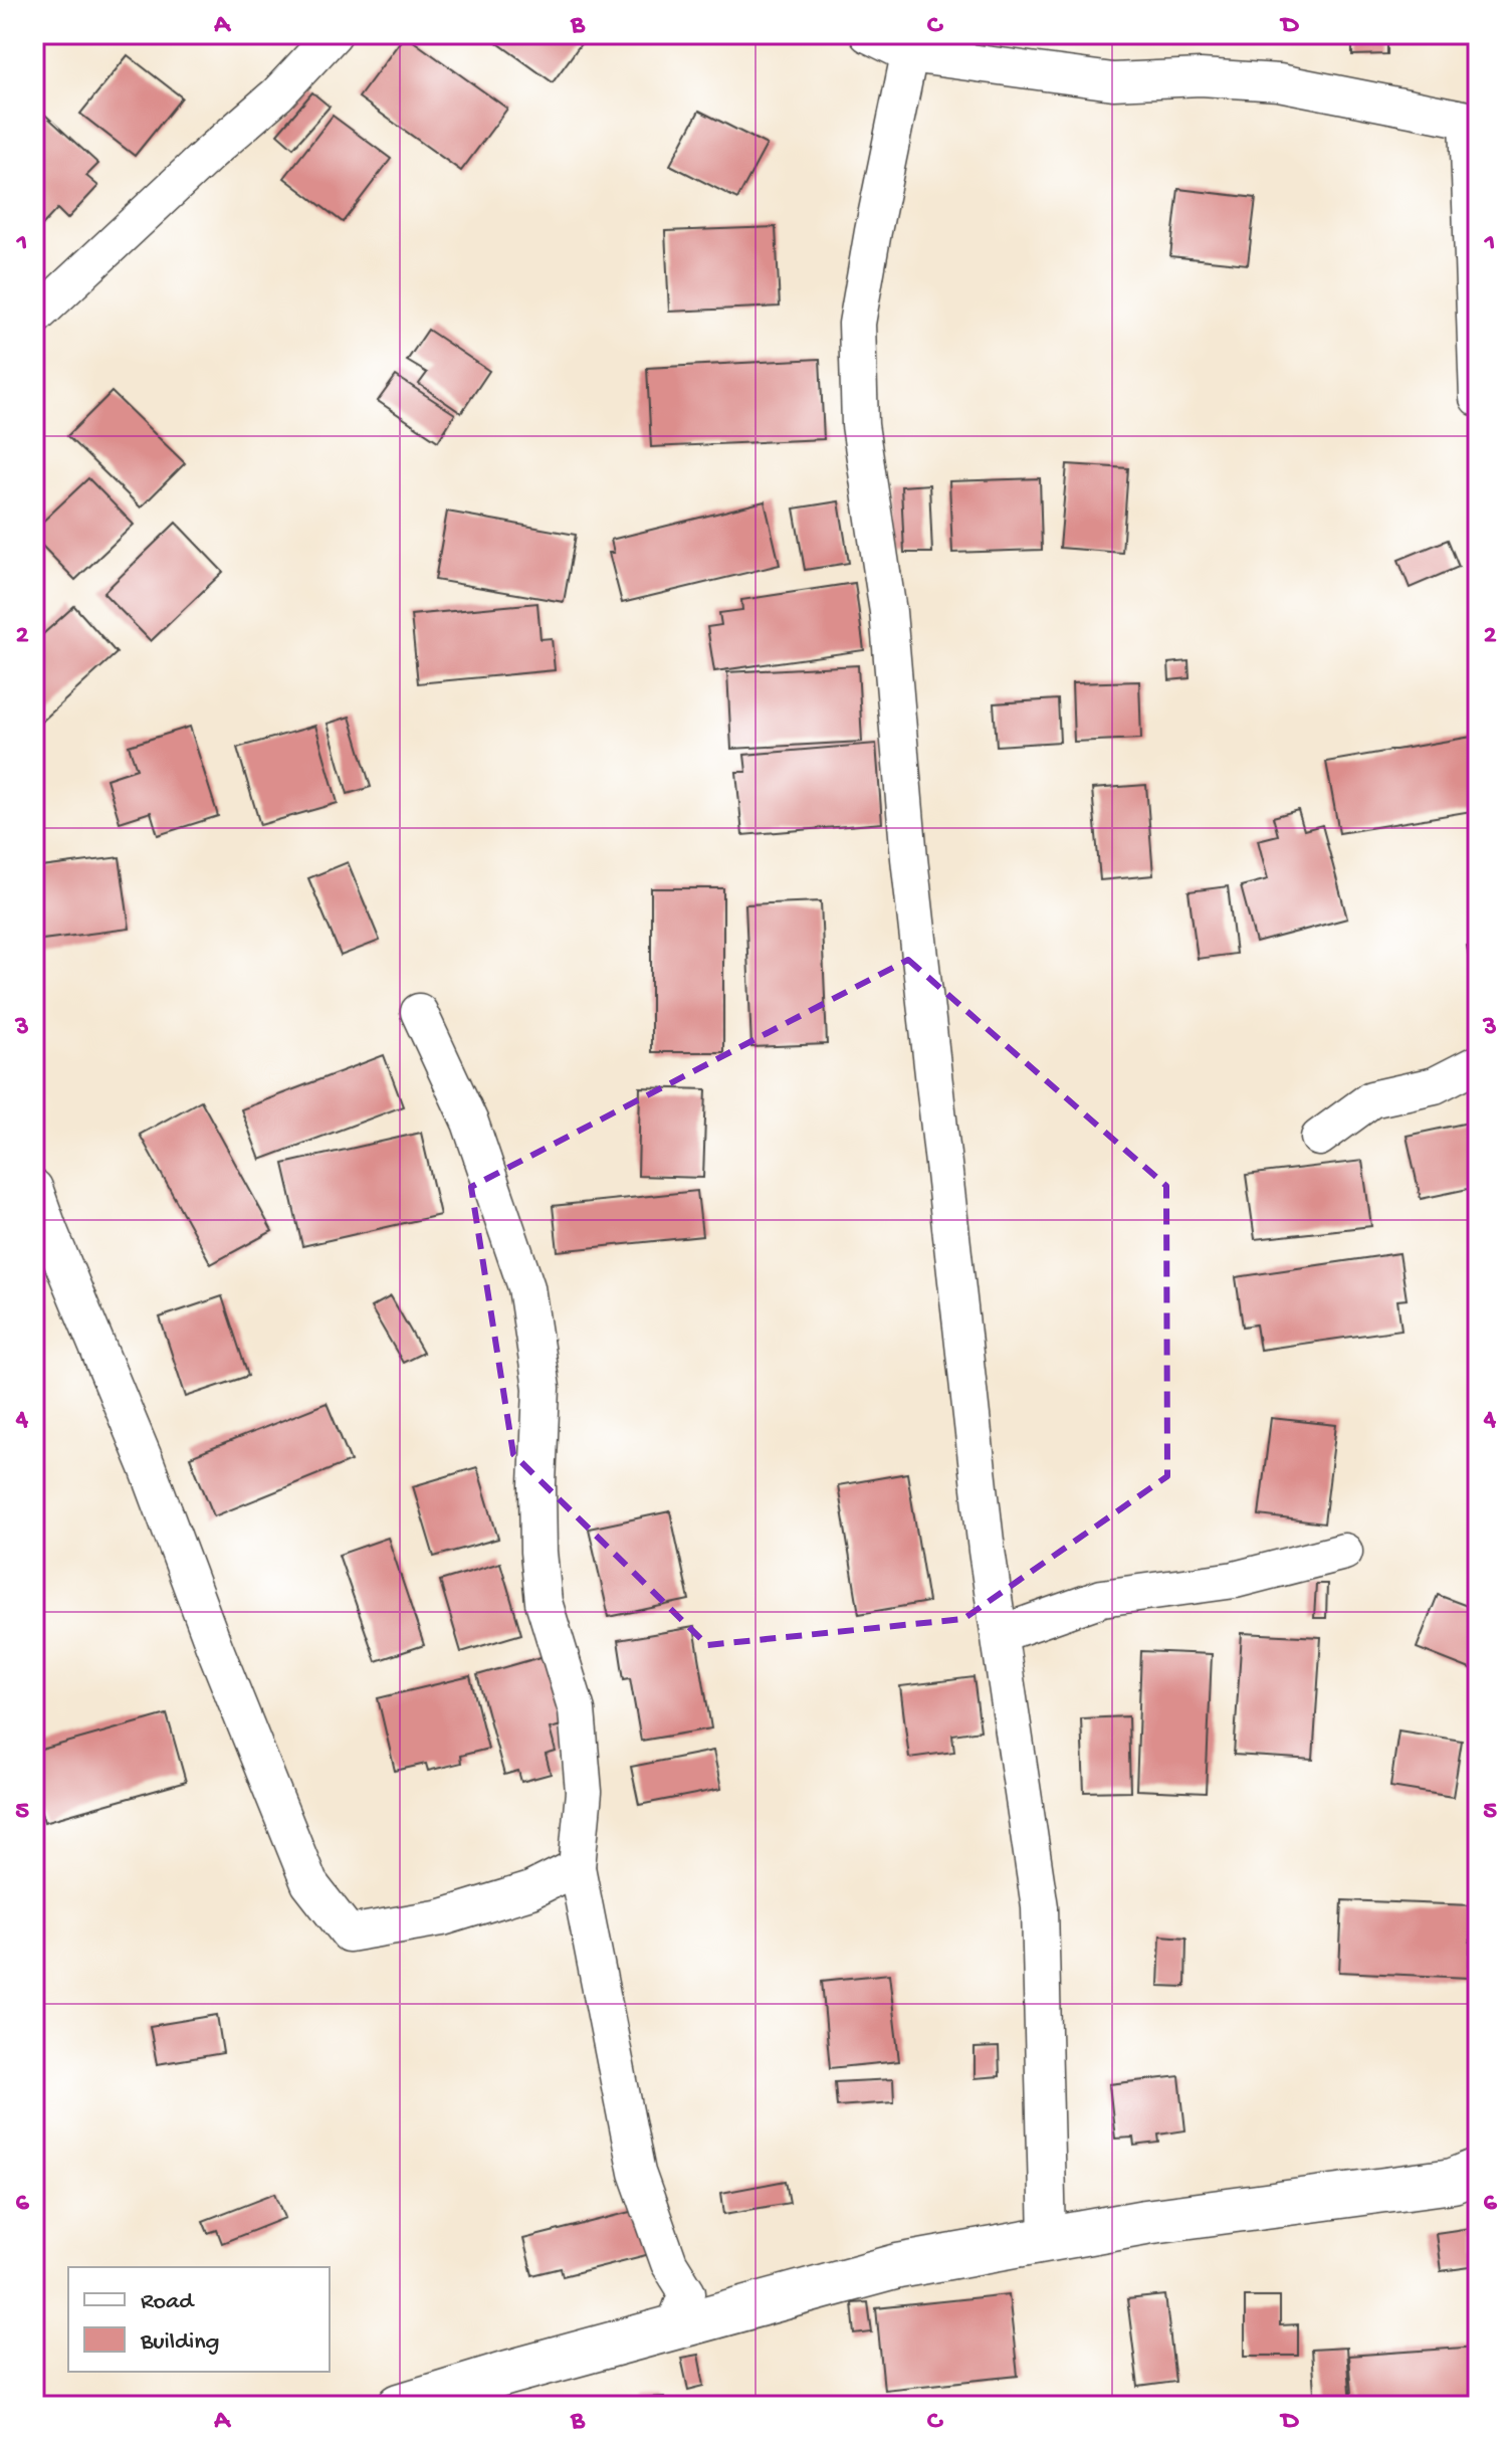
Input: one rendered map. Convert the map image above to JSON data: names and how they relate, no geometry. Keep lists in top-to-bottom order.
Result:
{
  "legend": ["Road", "Building"],
  "grid": {
    "columns": [
      "A",
      "B",
      "C",
      "D"
    ],
    "rows": [
      "1",
      "2",
      "3",
      "4",
      "5",
      "6"
    ]
  }
}
